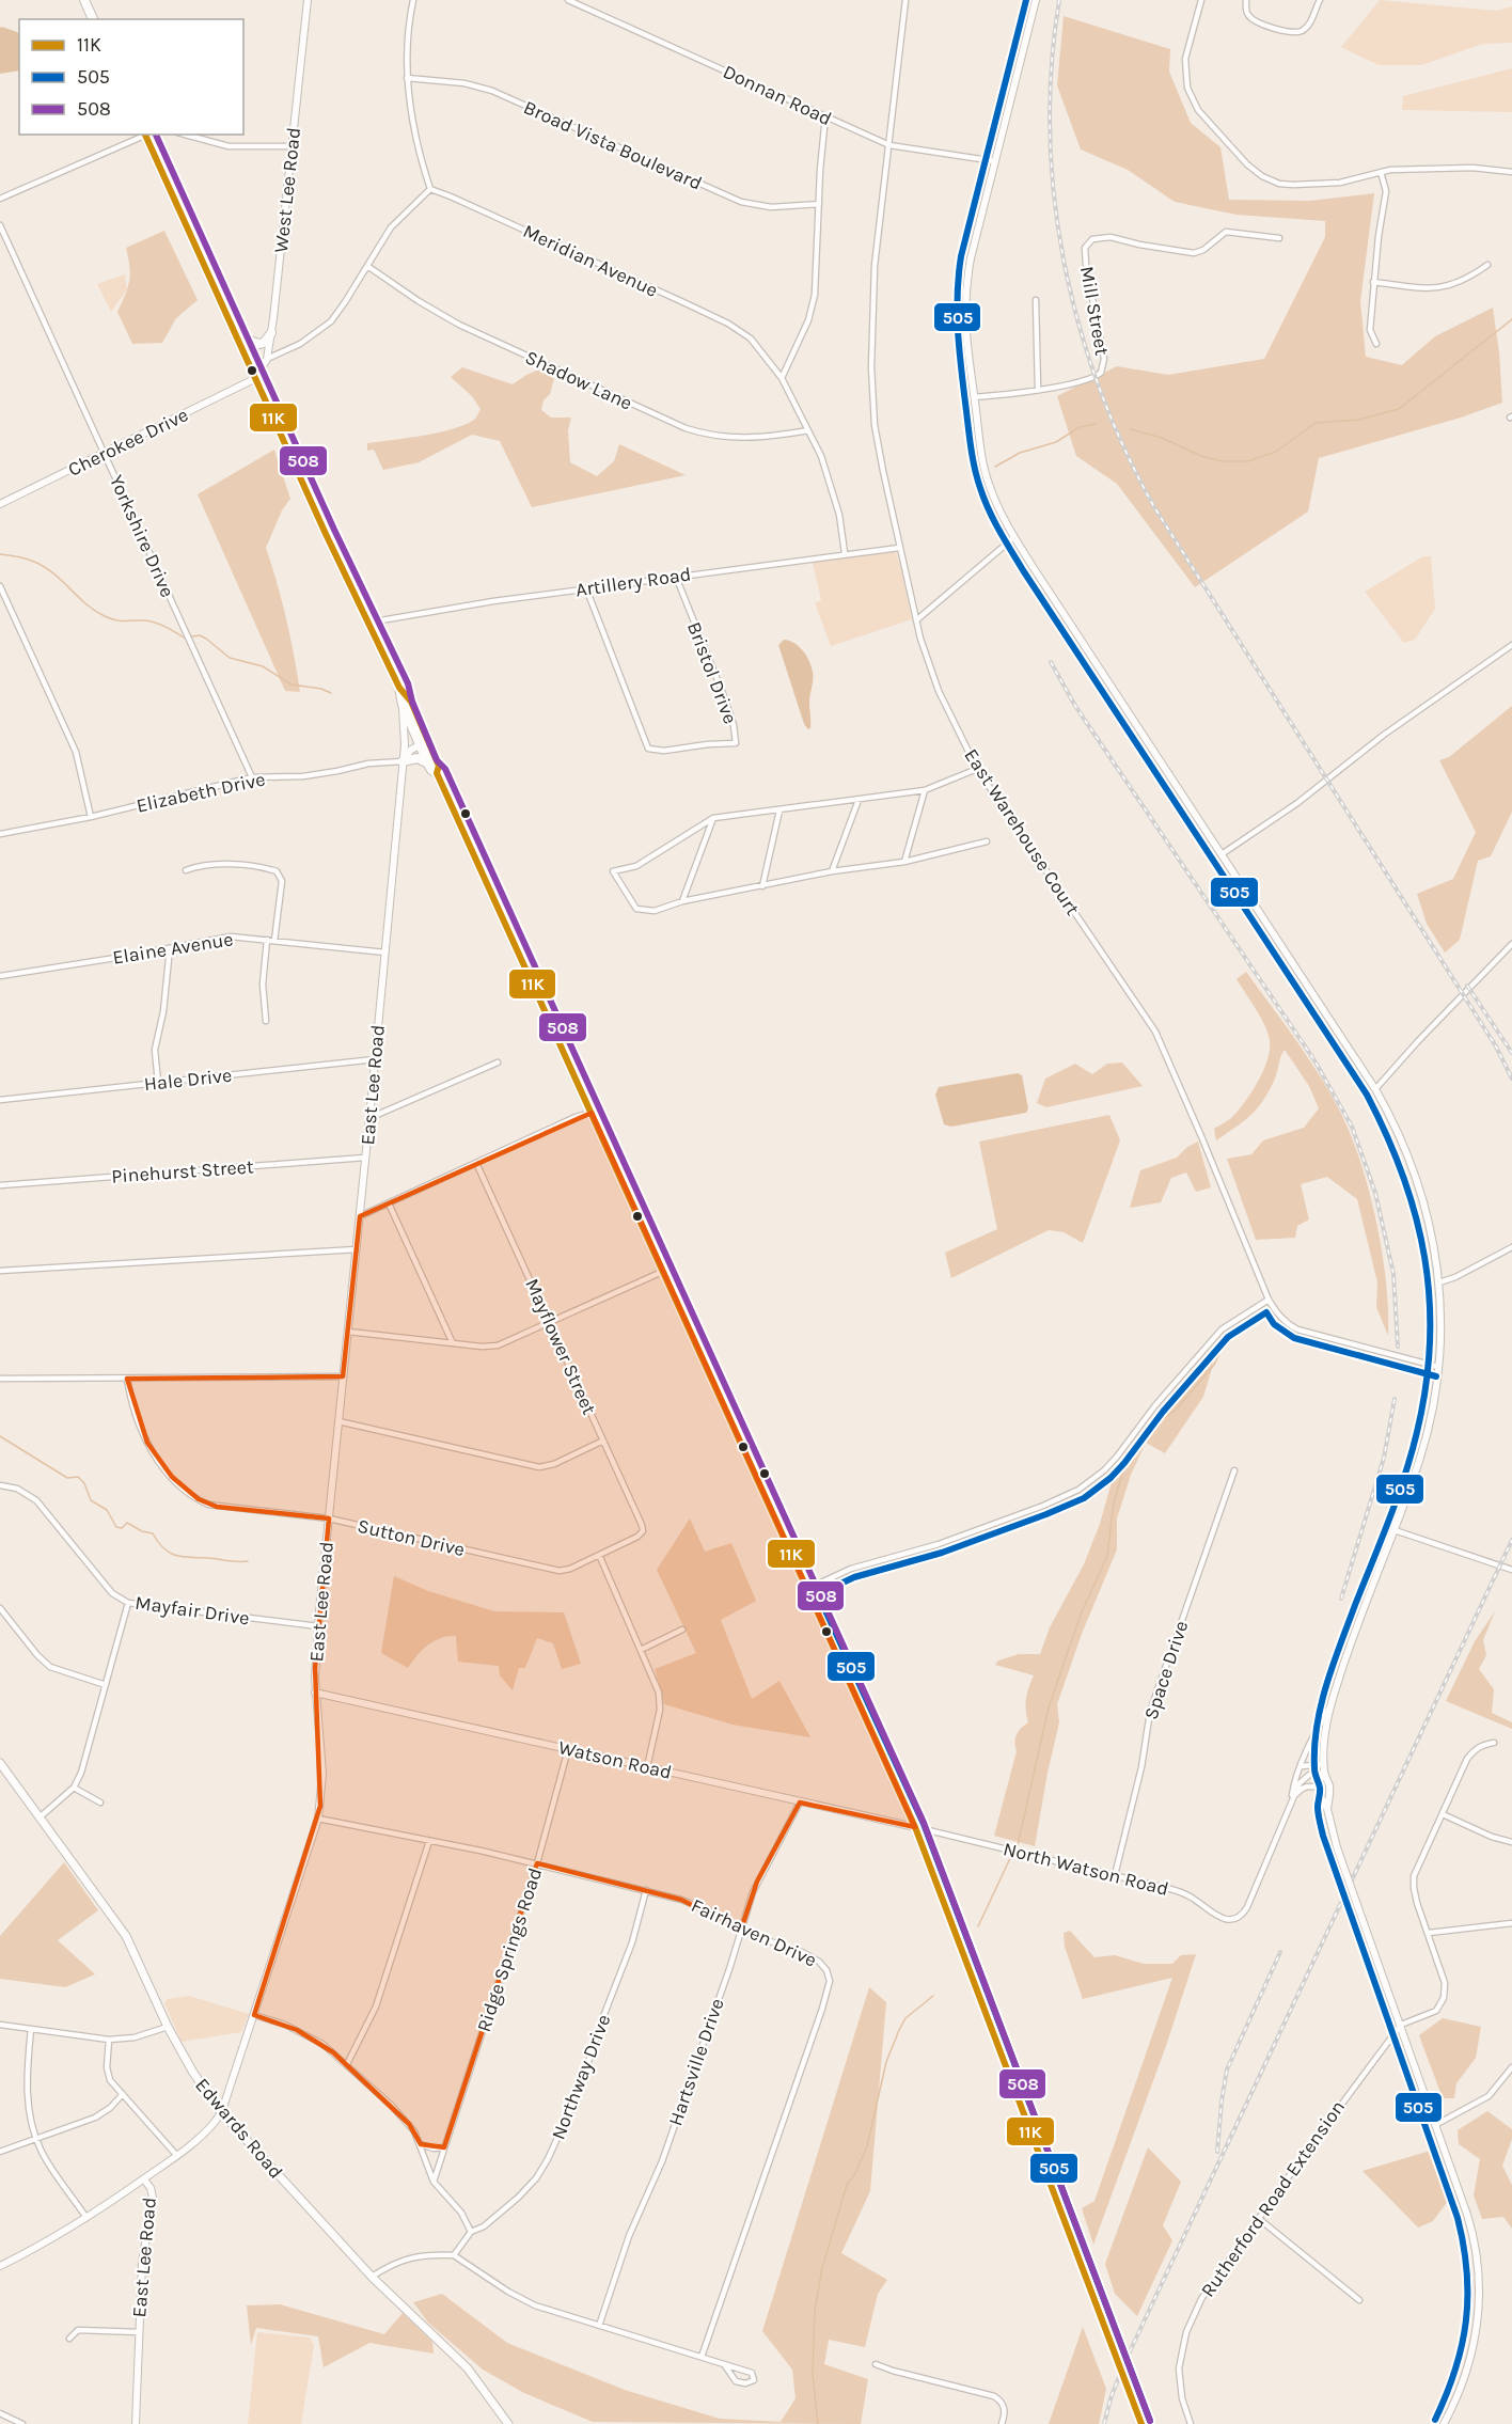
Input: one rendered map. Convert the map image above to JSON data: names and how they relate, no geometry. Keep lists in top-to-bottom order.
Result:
{
  "streets": {
    "main road": ["Edwards Road"],
    "street": [
      "Donnan Road",
      "Broad Vista Boulevard",
      "West Lee Road",
      "Meridian Avenue",
      "Mill Street",
      "Shadow Lane",
      "Cherokee Drive",
      "Yorkshire Drive",
      "Artillery Road",
      "Bristol Drive",
      "Elizabeth Drive",
      "East Warehouse Court",
      "Elaine Avenue",
      "Hale Drive",
      "East Lee Road",
      "Pinehurst Street",
      "Mayflower Street",
      "Sutton Drive",
      "Mayfair Drive",
      "Space Drive",
      "Watson Road",
      "North Watson Road",
      "Fairhaven Drive",
      "Ridge Springs Road",
      "Hartsville Drive",
      "Northway Drive",
      "Rutherford Road Extension"
    ]
  },
  "crossings": [
    ["Donnan Road", "East Warehouse Court"],
    ["West Lee Road", "Cherokee Drive"],
    ["Meridian Avenue", "Shadow Lane"],
    ["Meridian Avenue", "Artillery Road"],
    ["Cherokee Drive", "Yorkshire Drive"],
    ["Yorkshire Drive", "Elizabeth Drive"],
    ["Artillery Road", "Bristol Drive"],
    ["Artillery Road", "East Warehouse Court"],
    ["Elizabeth Drive", "East Lee Road"],
    ["Elaine Avenue", "East Lee Road"],
    ["Hale Drive", "East Lee Road"],
    ["East Lee Road", "Pinehurst Street"],
    ["East Lee Road", "Sutton Drive"],
    ["East Lee Road", "Mayfair Drive"],
    ["East Lee Road", "Watson Road"],
    ["East Lee Road", "Fairhaven Drive"],
    ["East Lee Road", "Edwards Road"],
    ["Mayflower Street", "Sutton Drive"],
    ["Space Drive", "North Watson Road"],
    ["Watson Road", "North Watson Road"],
    ["Watson Road", "Ridge Springs Road"],
    ["Watson Road", "Hartsville Drive"],
    ["Fairhaven Drive", "Ridge Springs Road"],
    ["Fairhaven Drive", "Hartsville Drive"],
    ["Fairhaven Drive", "Northway Drive"]
  ],
  "lines": ["transit line 505", "transit line 11K", "transit line 508"],
  "legend": ["11K", "505", "508"]
}
